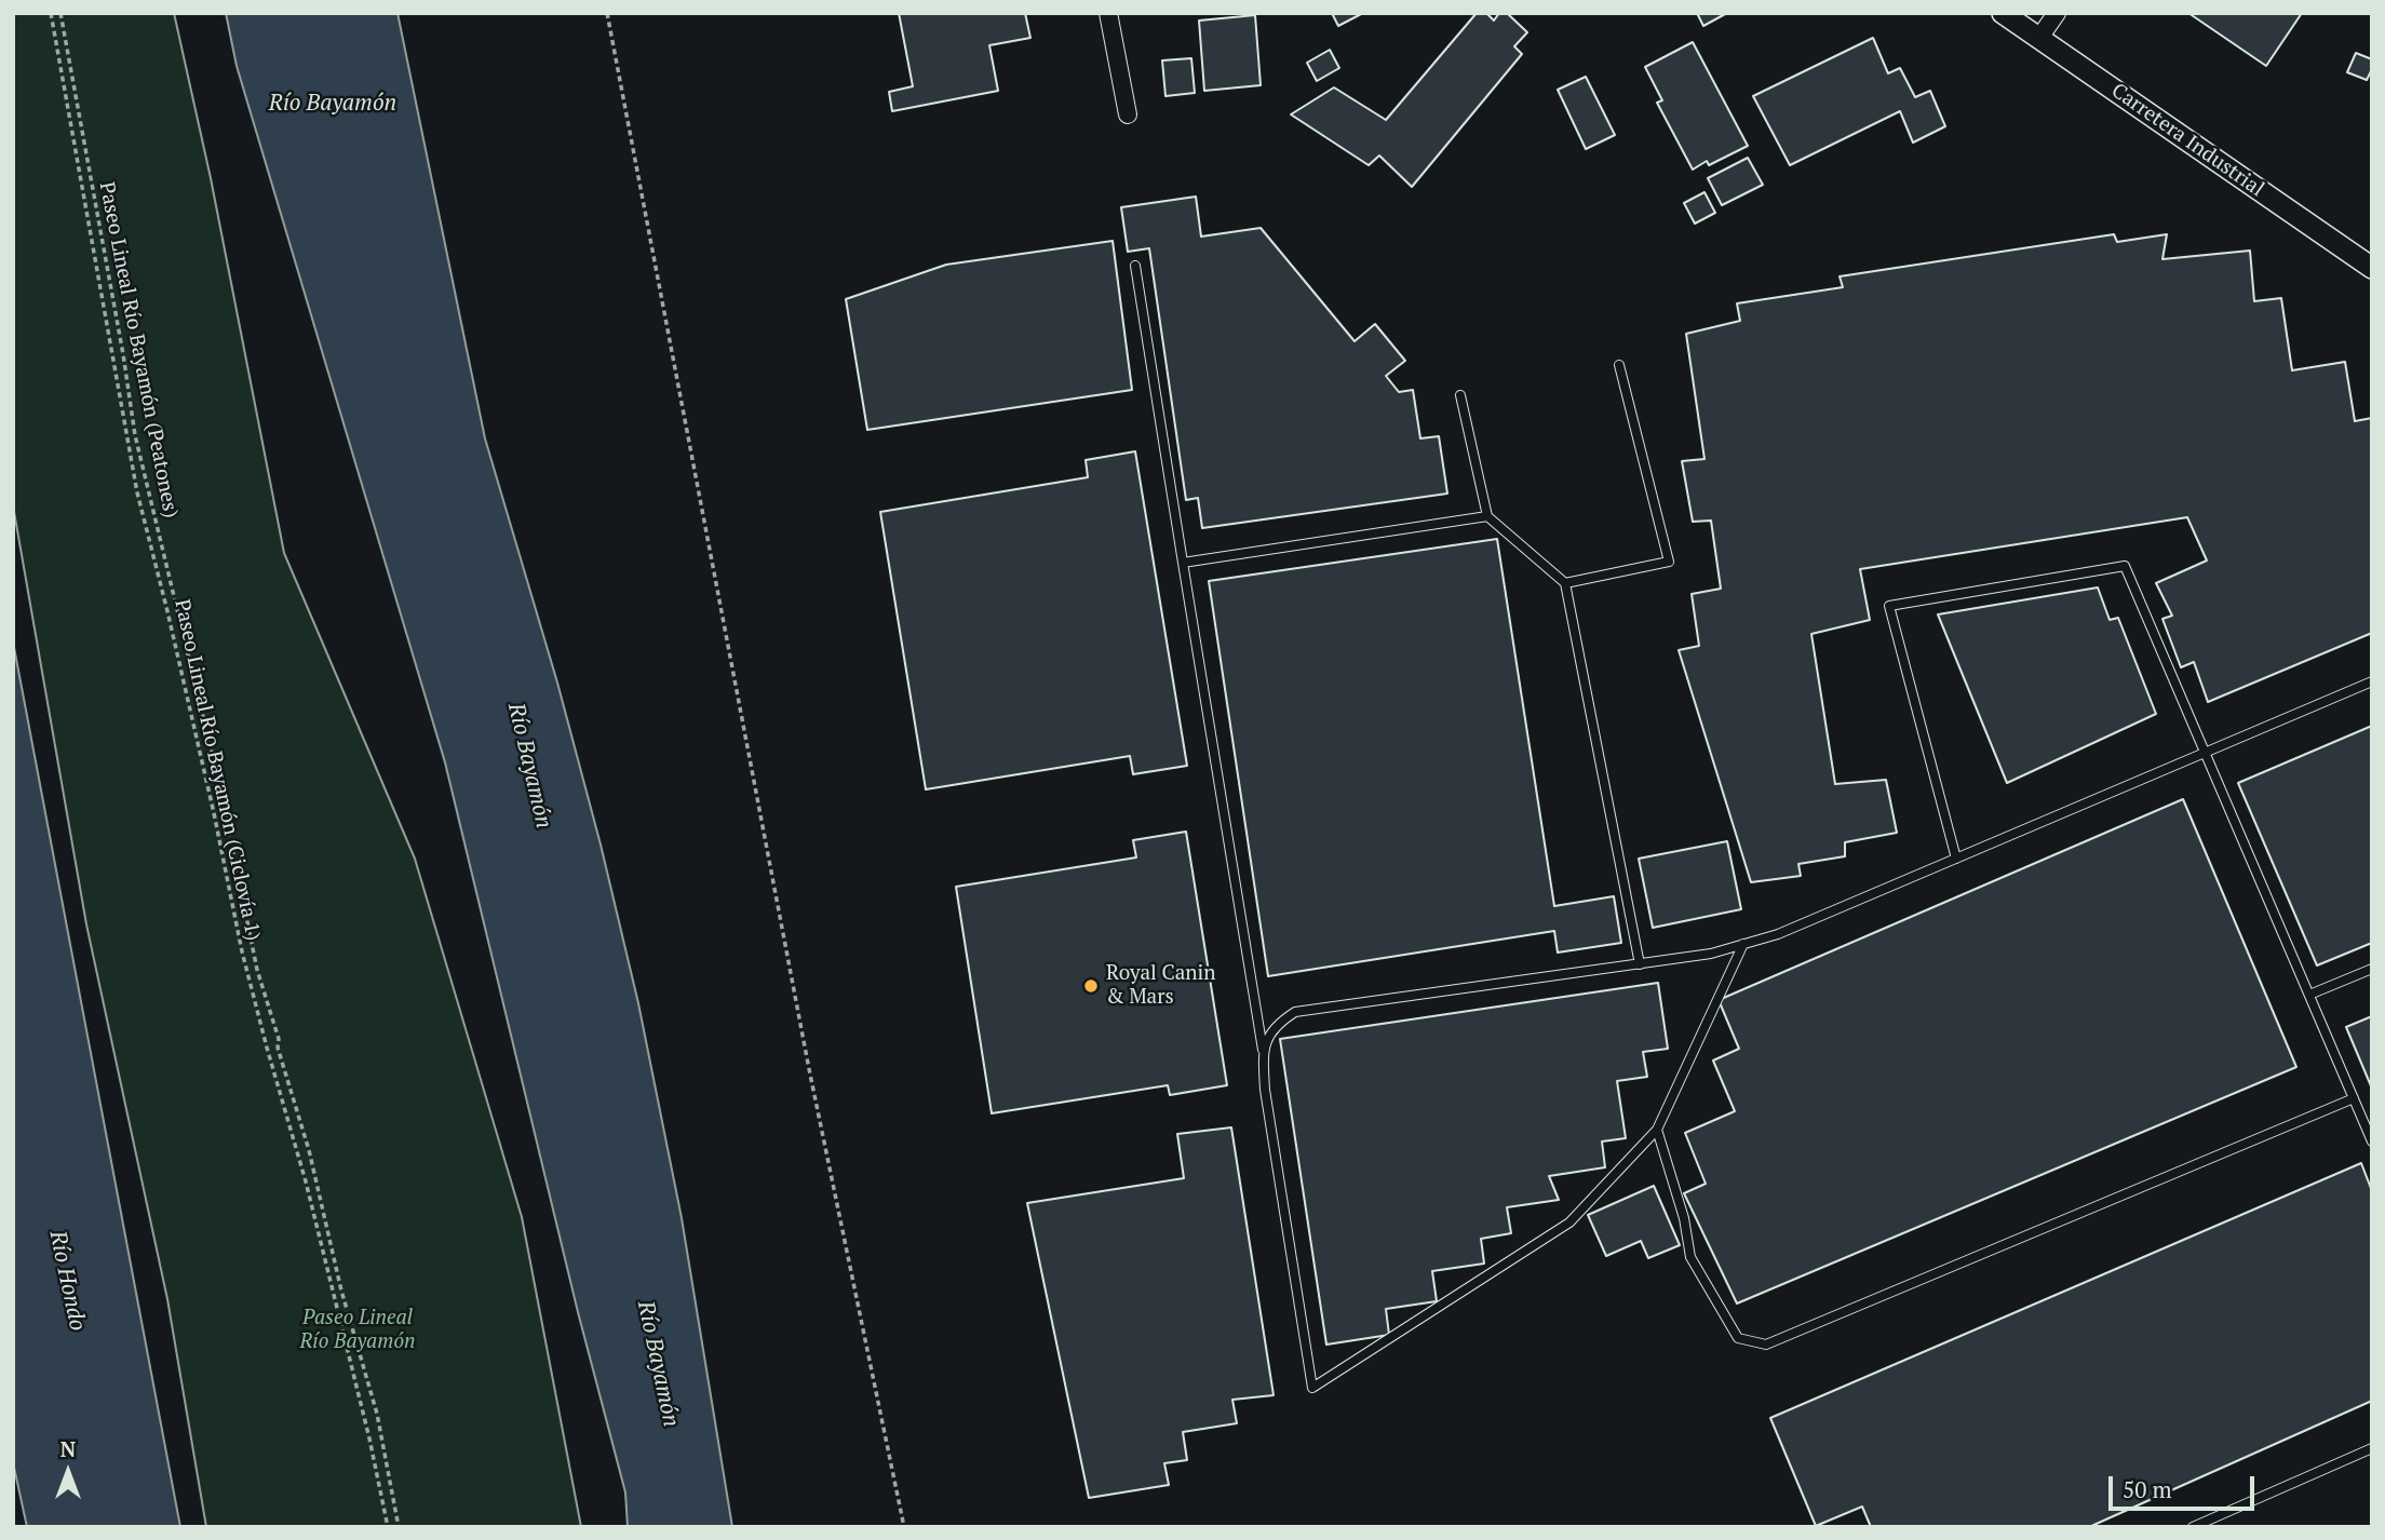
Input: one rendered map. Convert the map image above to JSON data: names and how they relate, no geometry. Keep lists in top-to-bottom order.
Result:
{
  "streets": {
    "street": ["Carretera Industrial"],
    "path": ["Paseo Lineal Río Bayamón (Peatones)", "Paseo Lineal Río Bayamón (Ciclovía 1)"]
  },
  "water": ["Río Bayamón", "Río Hondo"],
  "parks": ["Paseo Lineal Río Bayamón"],
  "places": ["Royal Canin & Mars"],
  "scale_bar": "50 m",
  "north": "top"
}
